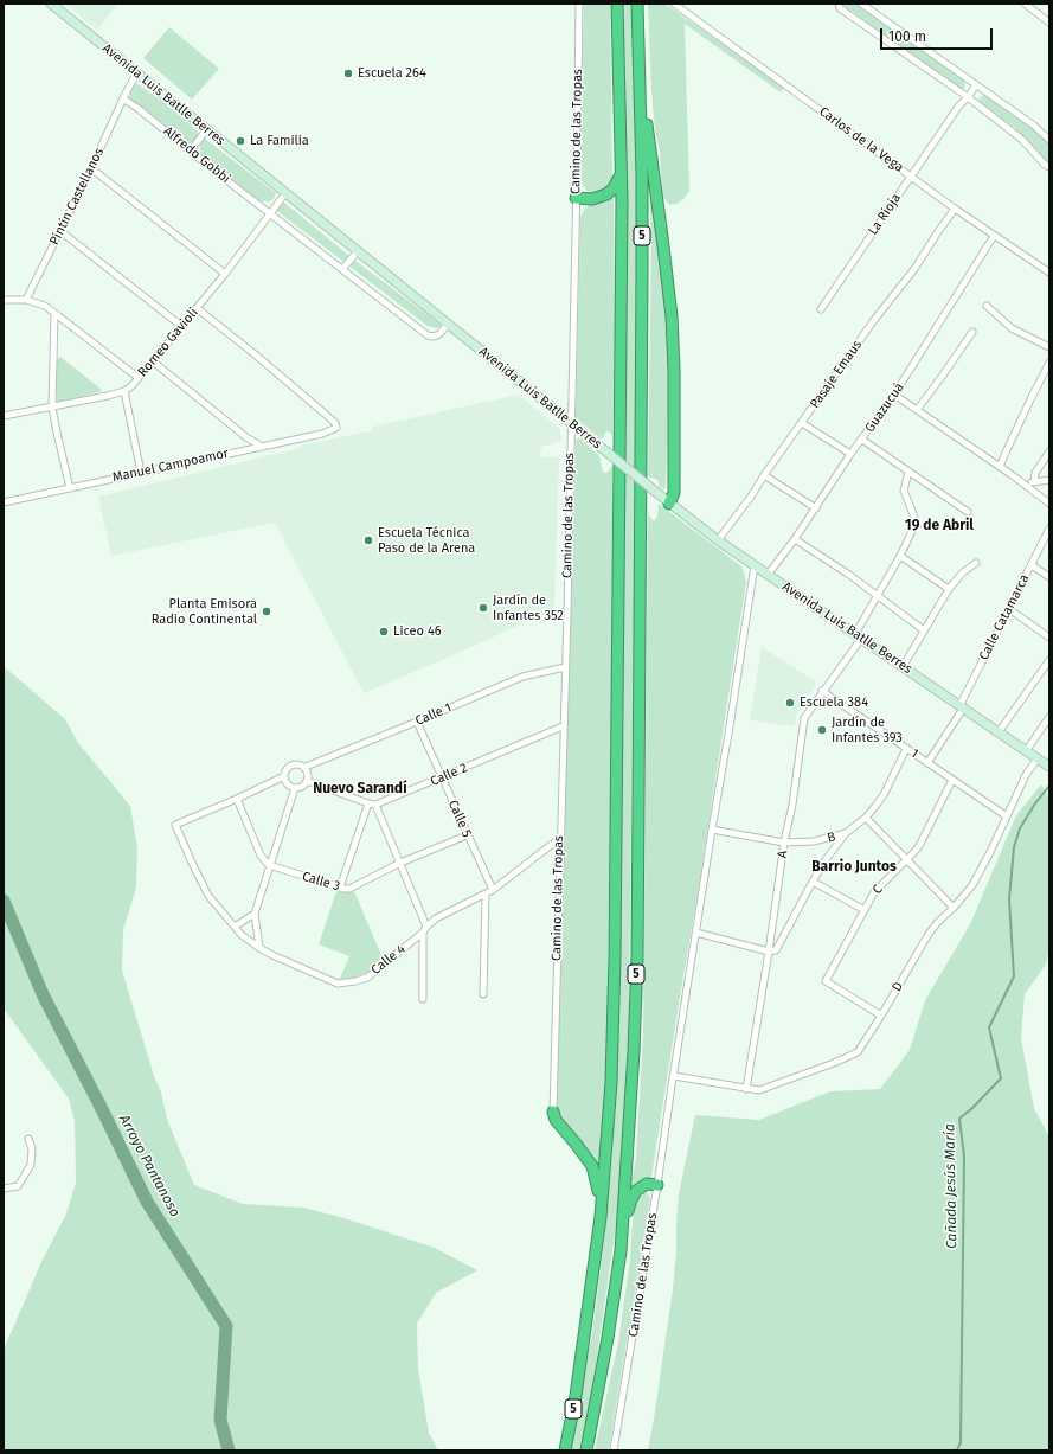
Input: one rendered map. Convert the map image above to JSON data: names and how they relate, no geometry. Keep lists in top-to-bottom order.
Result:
{
  "streets": {
    "highway": ["5"],
    "main road": ["Avenida Luis Batlle Berres"],
    "street": [
      "Camino de las Tropas",
      "Carlos de la Vega",
      "Alfredo Gobbi",
      "Pintin Castellanos",
      "La Rioja",
      "Romeo Gavioli",
      "Pasaje Emaus",
      "Guazucuá",
      "Manuel Campoamor",
      "Calle Catamarca",
      "Calle 1",
      "1",
      "Calle 2",
      "Calle 5",
      "B",
      "A",
      "Calle 3",
      "C",
      "Calle 4",
      "D"
    ]
  },
  "crossings": [
    ["Avenida Luis Batlle Berres", "Camino de las Tropas"],
    ["Avenida Luis Batlle Berres", "Alfredo Gobbi"],
    ["Avenida Luis Batlle Berres", "Pintin Castellanos"],
    ["Avenida Luis Batlle Berres", "Romeo Gavioli"],
    ["Avenida Luis Batlle Berres", "Pasaje Emaus"],
    ["Avenida Luis Batlle Berres", "Guazucuá"],
    ["Avenida Luis Batlle Berres", "Calle Catamarca"],
    ["Avenida Luis Batlle Berres", "A"],
    ["Avenida Luis Batlle Berres", "D"],
    ["Camino de las Tropas", "Calle 1"],
    ["Camino de las Tropas", "Calle 2"],
    ["Camino de las Tropas", "B"],
    ["Camino de las Tropas", "Calle 4"],
    ["Camino de las Tropas", "D"],
    ["Carlos de la Vega", "La Rioja"],
    ["Carlos de la Vega", "Pasaje Emaus"],
    ["Carlos de la Vega", "Guazucuá"],
    ["Alfredo Gobbi", "Pintin Castellanos"],
    ["Alfredo Gobbi", "Romeo Gavioli"],
    ["Romeo Gavioli", "Manuel Campoamor"],
    ["Calle Catamarca", "1"],
    ["Calle 1", "Calle 5"],
    ["1", "B"],
    ["1", "A"],
    ["1", "C"],
    ["1", "D"],
    ["Calle 2", "Calle 5"],
    ["Calle 5", "Calle 3"],
    ["Calle 5", "Calle 4"],
    ["B", "A"],
    ["A", "D"],
    ["C", "D"]
  ],
  "districts": ["19 de Abril", "Nuevo Sarandí", "Barrio Juntos"],
  "water": ["Arroyo Pantanoso", "Cañada Jesús María"],
  "places": [
    "Escuela 264",
    "La Familia",
    "Escuela Técnica Paso de la Arena",
    "Jardín de Infantes 352",
    "Planta Emisora Radio Continental",
    "Liceo 46",
    "Escuela 384",
    "Jardín de Infantes 393"
  ],
  "scale_bar": "100 m"
}
